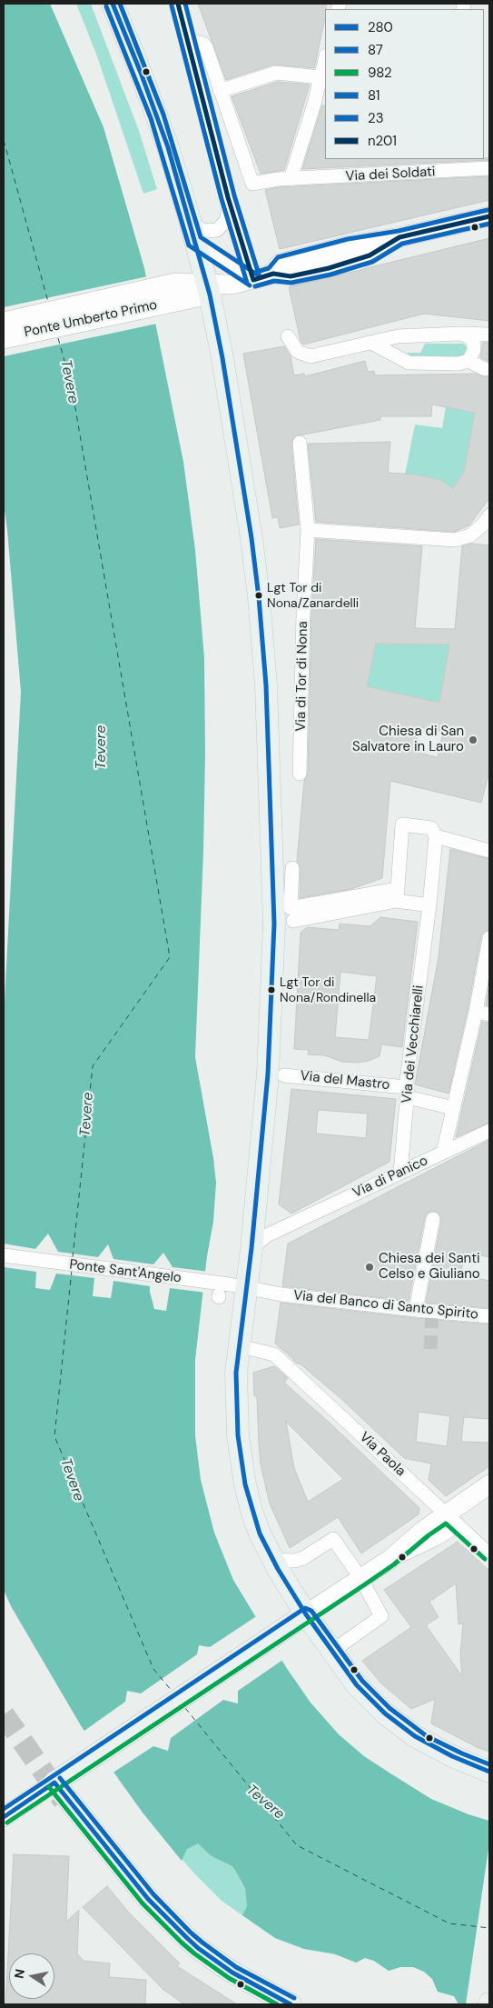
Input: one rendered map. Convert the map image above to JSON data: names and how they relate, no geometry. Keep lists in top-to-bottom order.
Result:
{
  "streets": {
    "street": [
      "Via dei Soldati",
      "Ponte Umberto Primo",
      "Via di Tor di Nona",
      "Via dei Vecchiarelli",
      "Via del Mastro",
      "Via di Panico",
      "Ponte Sant'Angelo",
      "Via del Banco di Santo Spirito",
      "Via Paola"
    ]
  },
  "crossings": [
    ["Via dei Vecchiarelli", "Via del Mastro"],
    ["Via dei Vecchiarelli", "Via di Panico"],
    ["Ponte Sant'Angelo", "Via del Banco di Santo Spirito"]
  ],
  "water": ["Tevere"],
  "places": [
    "Lgt Tor di Nona/Zanardelli",
    "Chiesa di San Salvatore in Lauro",
    "Lgt Tor di Nona/Rondinella",
    "Chiesa dei Santi Celso e Giuliano"
  ],
  "lines": [
    "transit line 280",
    "transit line 81",
    "transit line n201",
    "transit line 87",
    "transit line 982",
    "transit line 23"
  ],
  "legend": [
    "280",
    "87",
    "982",
    "81",
    "23",
    "n201"
  ],
  "north": "left"
}
